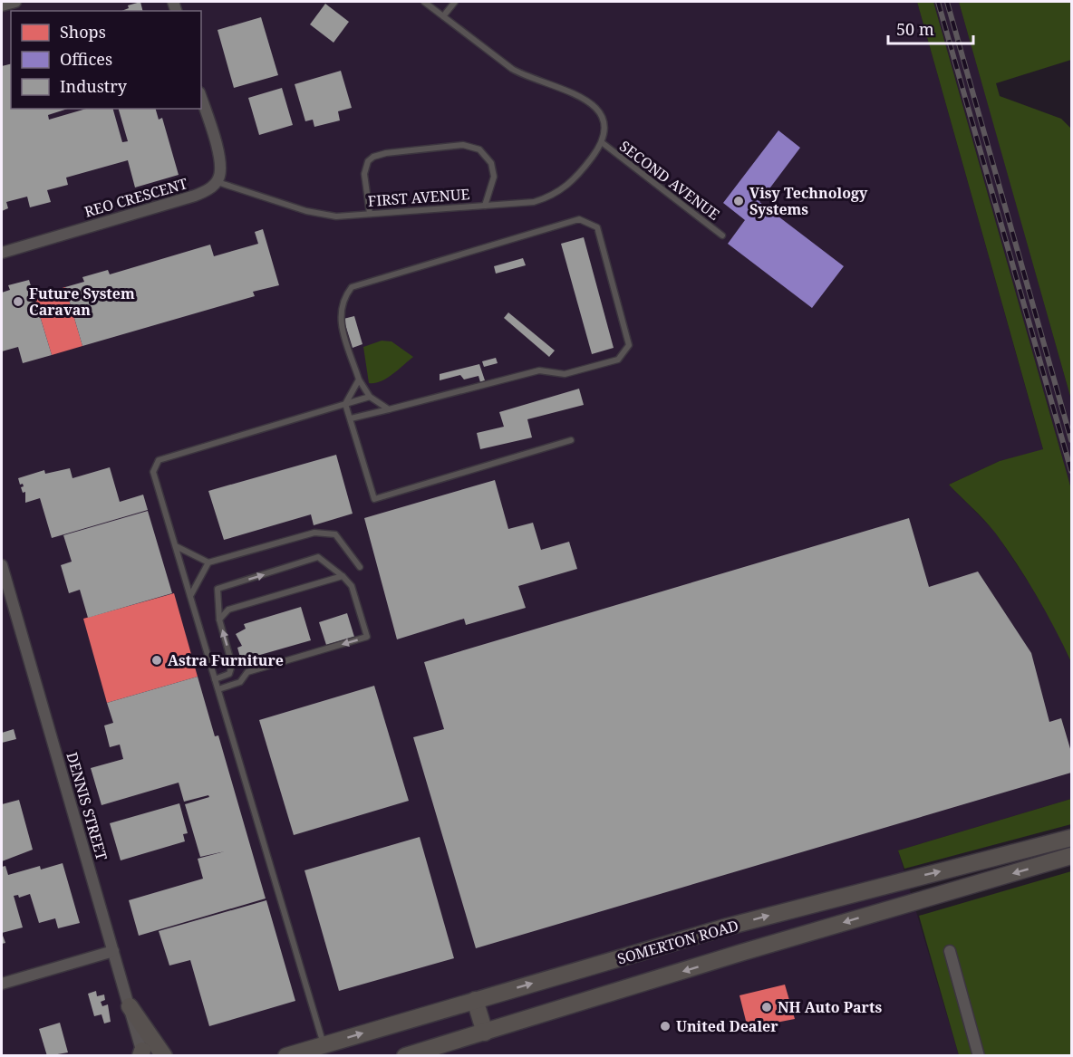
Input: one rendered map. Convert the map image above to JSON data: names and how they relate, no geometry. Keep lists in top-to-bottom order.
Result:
{
  "streets": {
    "main road": ["SOMERTON ROAD"],
    "street": ["REO CRESCENT", "DENNIS STREET"],
    "lane": ["SECOND AVENUE", "FIRST AVENUE"]
  },
  "crossings": [
    ["SECOND AVENUE", "FIRST AVENUE"],
    ["REO CRESCENT", "FIRST AVENUE"]
  ],
  "places": [
    "Visy Technology Systems",
    "Future System Caravan",
    "Astra Furniture",
    "NH Auto Parts",
    "United Dealer"
  ],
  "legend": ["Shops", "Offices", "Industry"],
  "scale_bar": "50 m"
}
